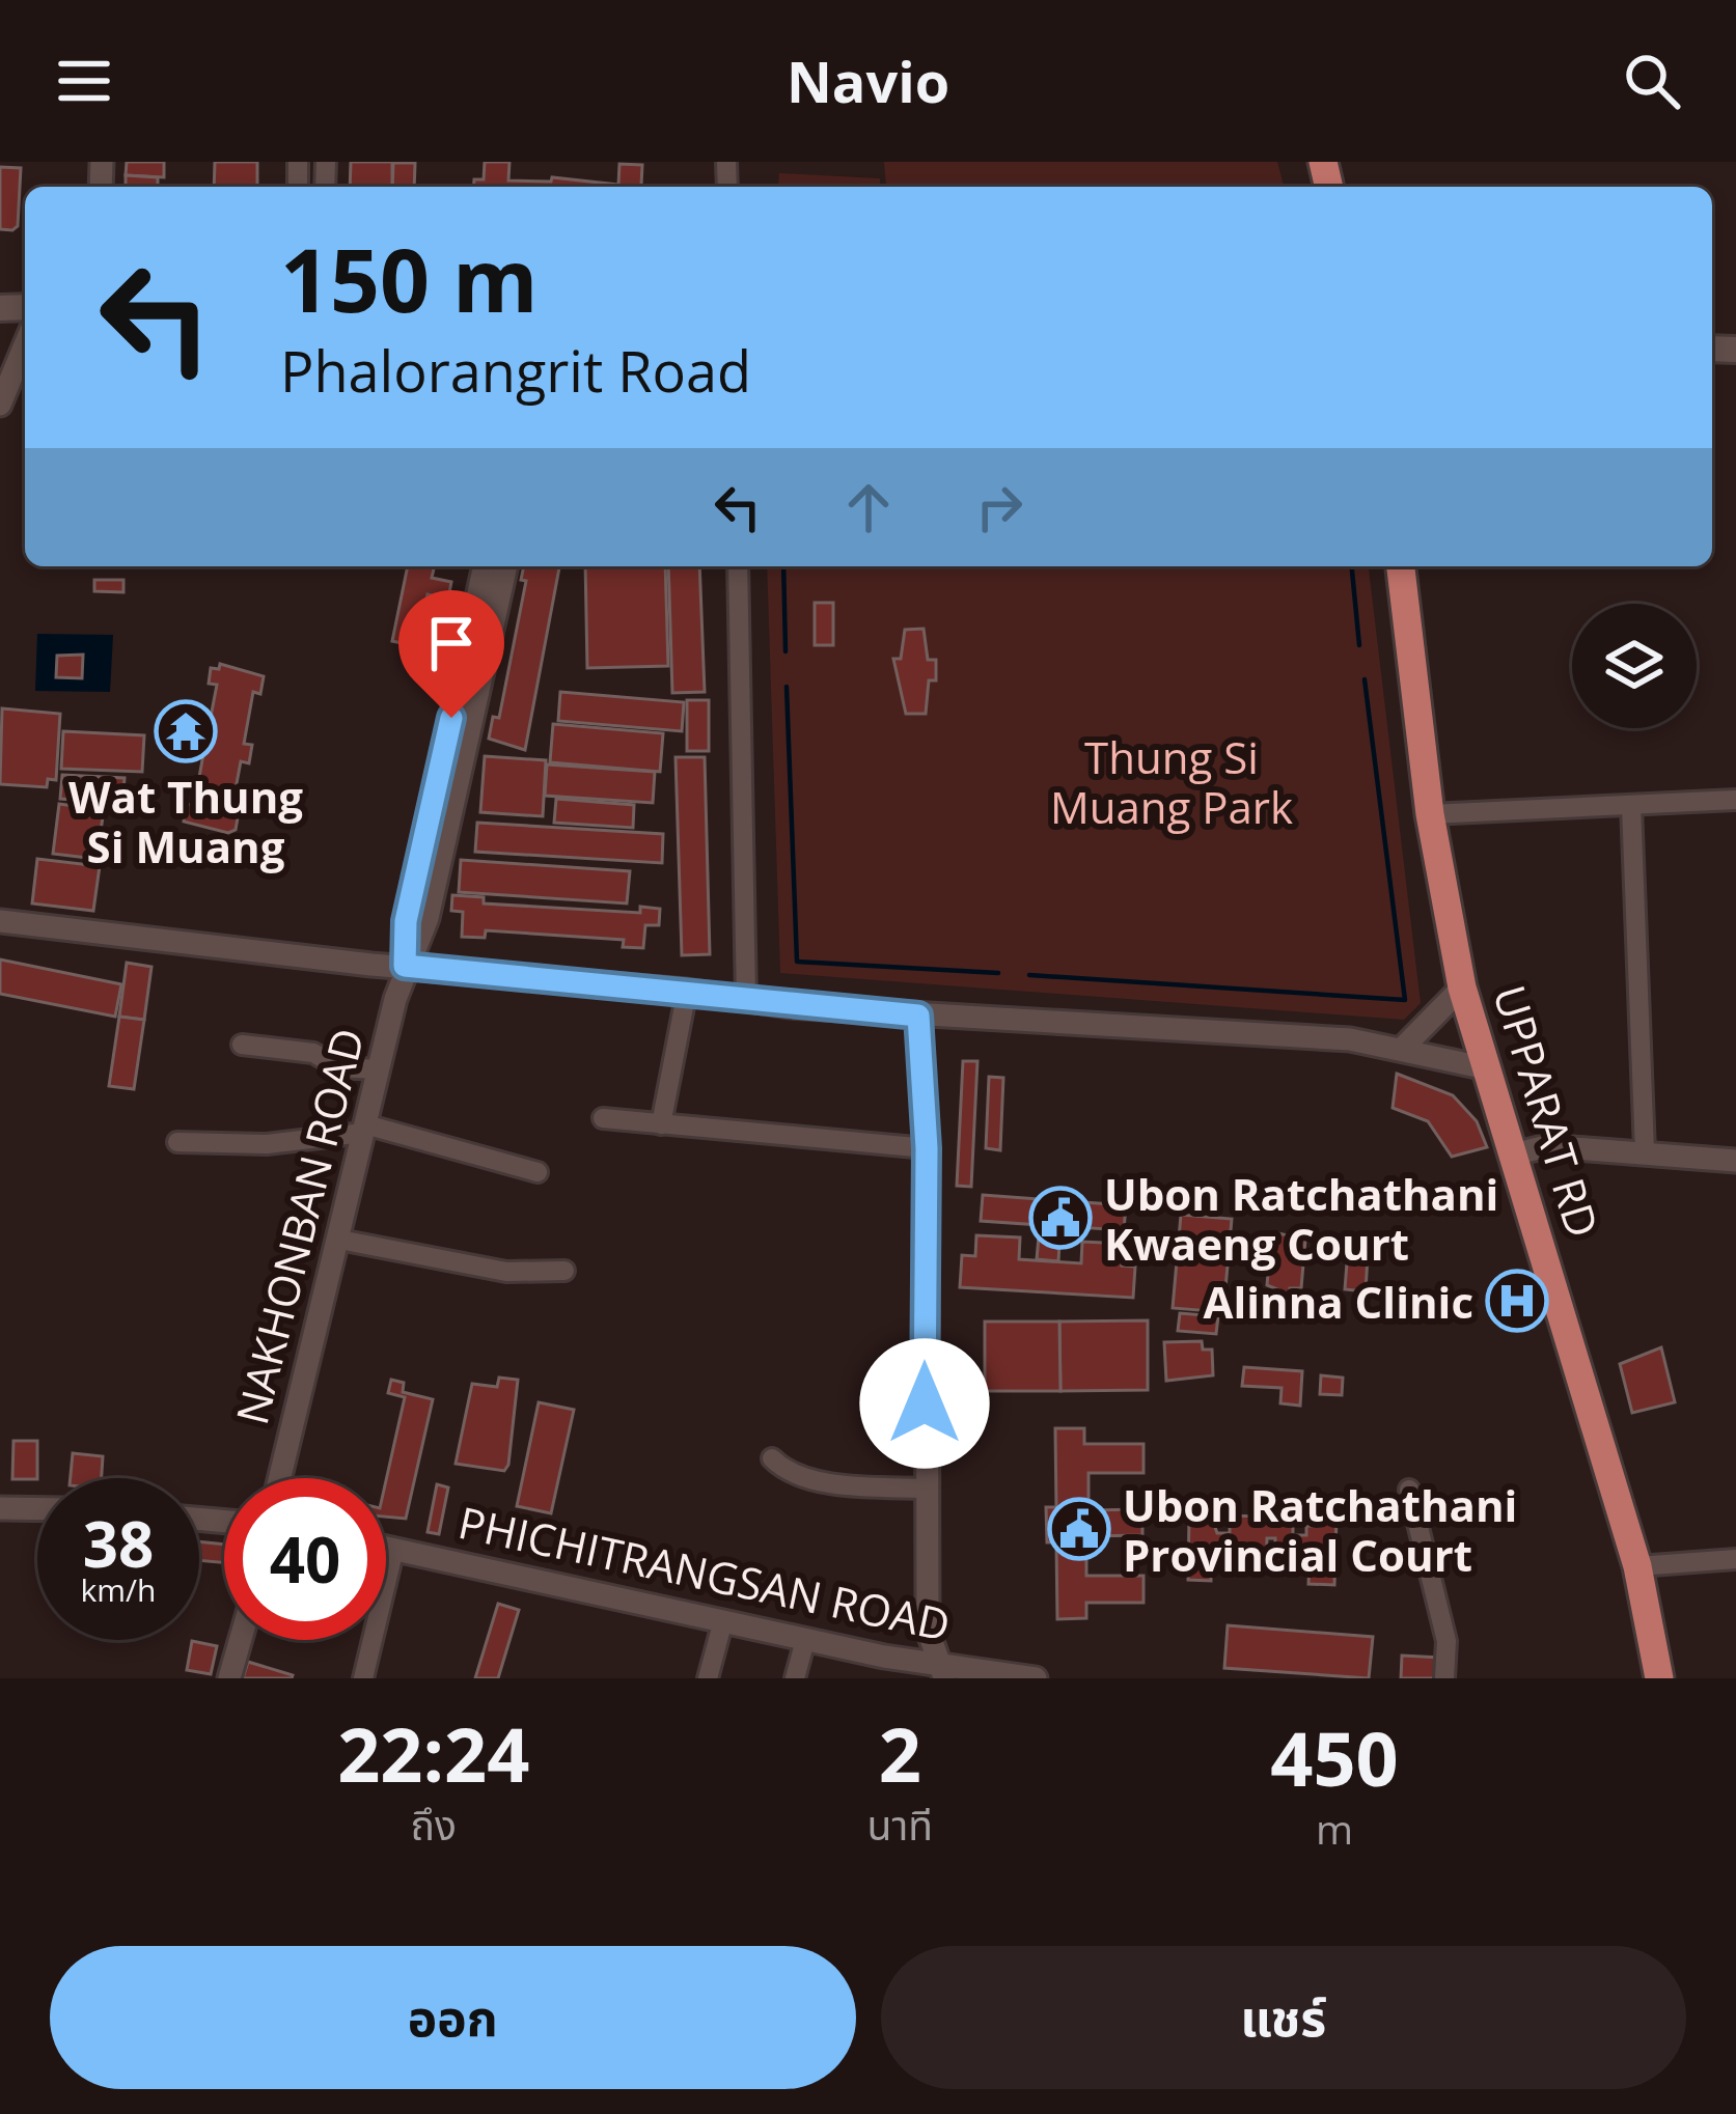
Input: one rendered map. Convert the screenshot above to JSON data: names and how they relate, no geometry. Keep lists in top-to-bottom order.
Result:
{
  "streets": {
    "main road": ["UPPARAT RD"],
    "street": ["NAKHONBAN ROAD", "PHICHITRANGSAN ROAD"]
  },
  "parks": ["Thung Si Muang Park"],
  "places": {
    "temple": ["Wat Thung Si Muang"],
    "public building": ["Ubon Ratchathani Kwaeng Court", "Ubon Ratchathani Provincial Court"],
    "hospital": ["Alinna Clinic"]
  },
  "page": {
    "header": "Navio",
    "turn": ["150 m", "Phalorangrit Road"],
    "speed": "38 km/h",
    "limit": "40",
    "eta": [
      "22:24",
      "ถึง",
      "2",
      "นาที",
      "450",
      "m"
    ],
    "buttons": ["ออก", "แชร์"]
  }
}
